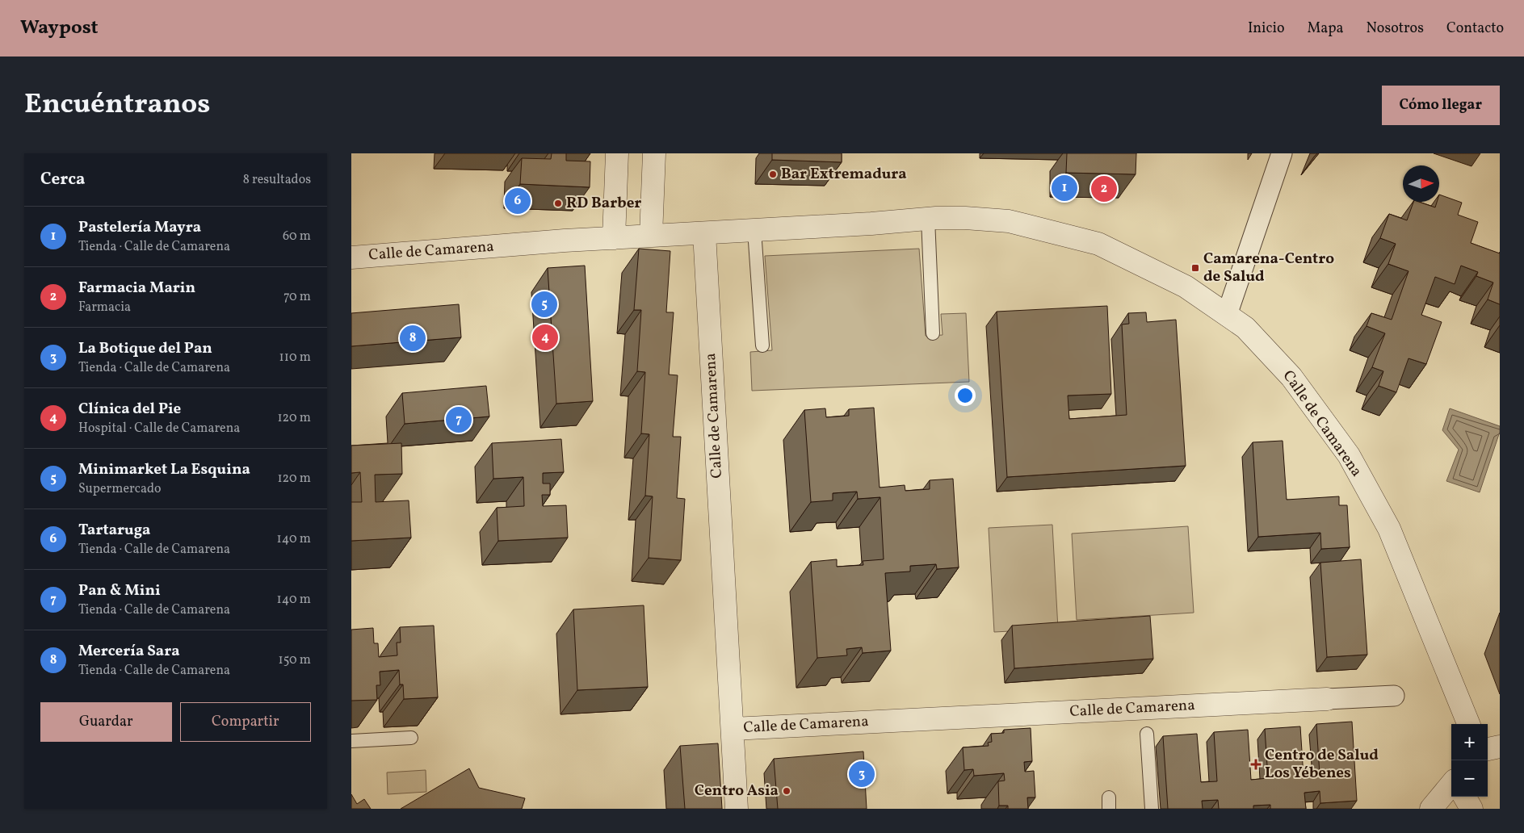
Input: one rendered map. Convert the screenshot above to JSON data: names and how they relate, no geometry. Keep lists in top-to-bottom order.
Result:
{
  "streets": {
    "street": ["Calle de Camarena"]
  },
  "places": {
    "other": ["Bar Extremadura", "RD Barber", "Centro Asia"],
    "transit": ["Camarena-Centro de Salud"],
    "health": ["Centro de Salud Los Yébenes"]
  },
  "north": "right",
  "page": {
    "header": "Waypost",
    "nav": [
      "Inicio",
      "Mapa",
      "Nosotros",
      "Contacto"
    ],
    "title": "Encuéntranos",
    "buttons": [
      "Cómo llegar",
      ["Guardar", "Compartir"]
    ],
    "heading": ["Cerca", "8 resultados"],
    "pins": [
      "1",
      "2",
      "6",
      "5",
      "4",
      "8",
      "7",
      "3"
    ],
    "list": [
      {
        "mark": "1",
        "name": "Pastelería Mayra",
        "note": "Tienda · Calle de Camarena",
        "value": "60 m"
      },
      {
        "mark": "2",
        "name": "Farmacia Marin",
        "note": "Farmacia",
        "value": "70 m"
      },
      {
        "mark": "3",
        "name": "La Botique del Pan",
        "note": "Tienda · Calle de Camarena",
        "value": "110 m"
      },
      {
        "mark": "4",
        "name": "Clínica del Pie",
        "note": "Hospital · Calle de Camarena",
        "value": "120 m"
      },
      {
        "mark": "5",
        "name": "Minimarket La Esquina",
        "note": "Supermercado",
        "value": "120 m"
      },
      {
        "mark": "6",
        "name": "Tartaruga",
        "note": "Tienda · Calle de Camarena",
        "value": "140 m"
      },
      {
        "mark": "7",
        "name": "Pan & Mini",
        "note": "Tienda · Calle de Camarena",
        "value": "140 m"
      },
      {
        "mark": "8",
        "name": "Mercería Sara",
        "note": "Tienda · Calle de Camarena",
        "value": "150 m"
      }
    ],
    "map_buttons": ["+", "−"]
  }
}
